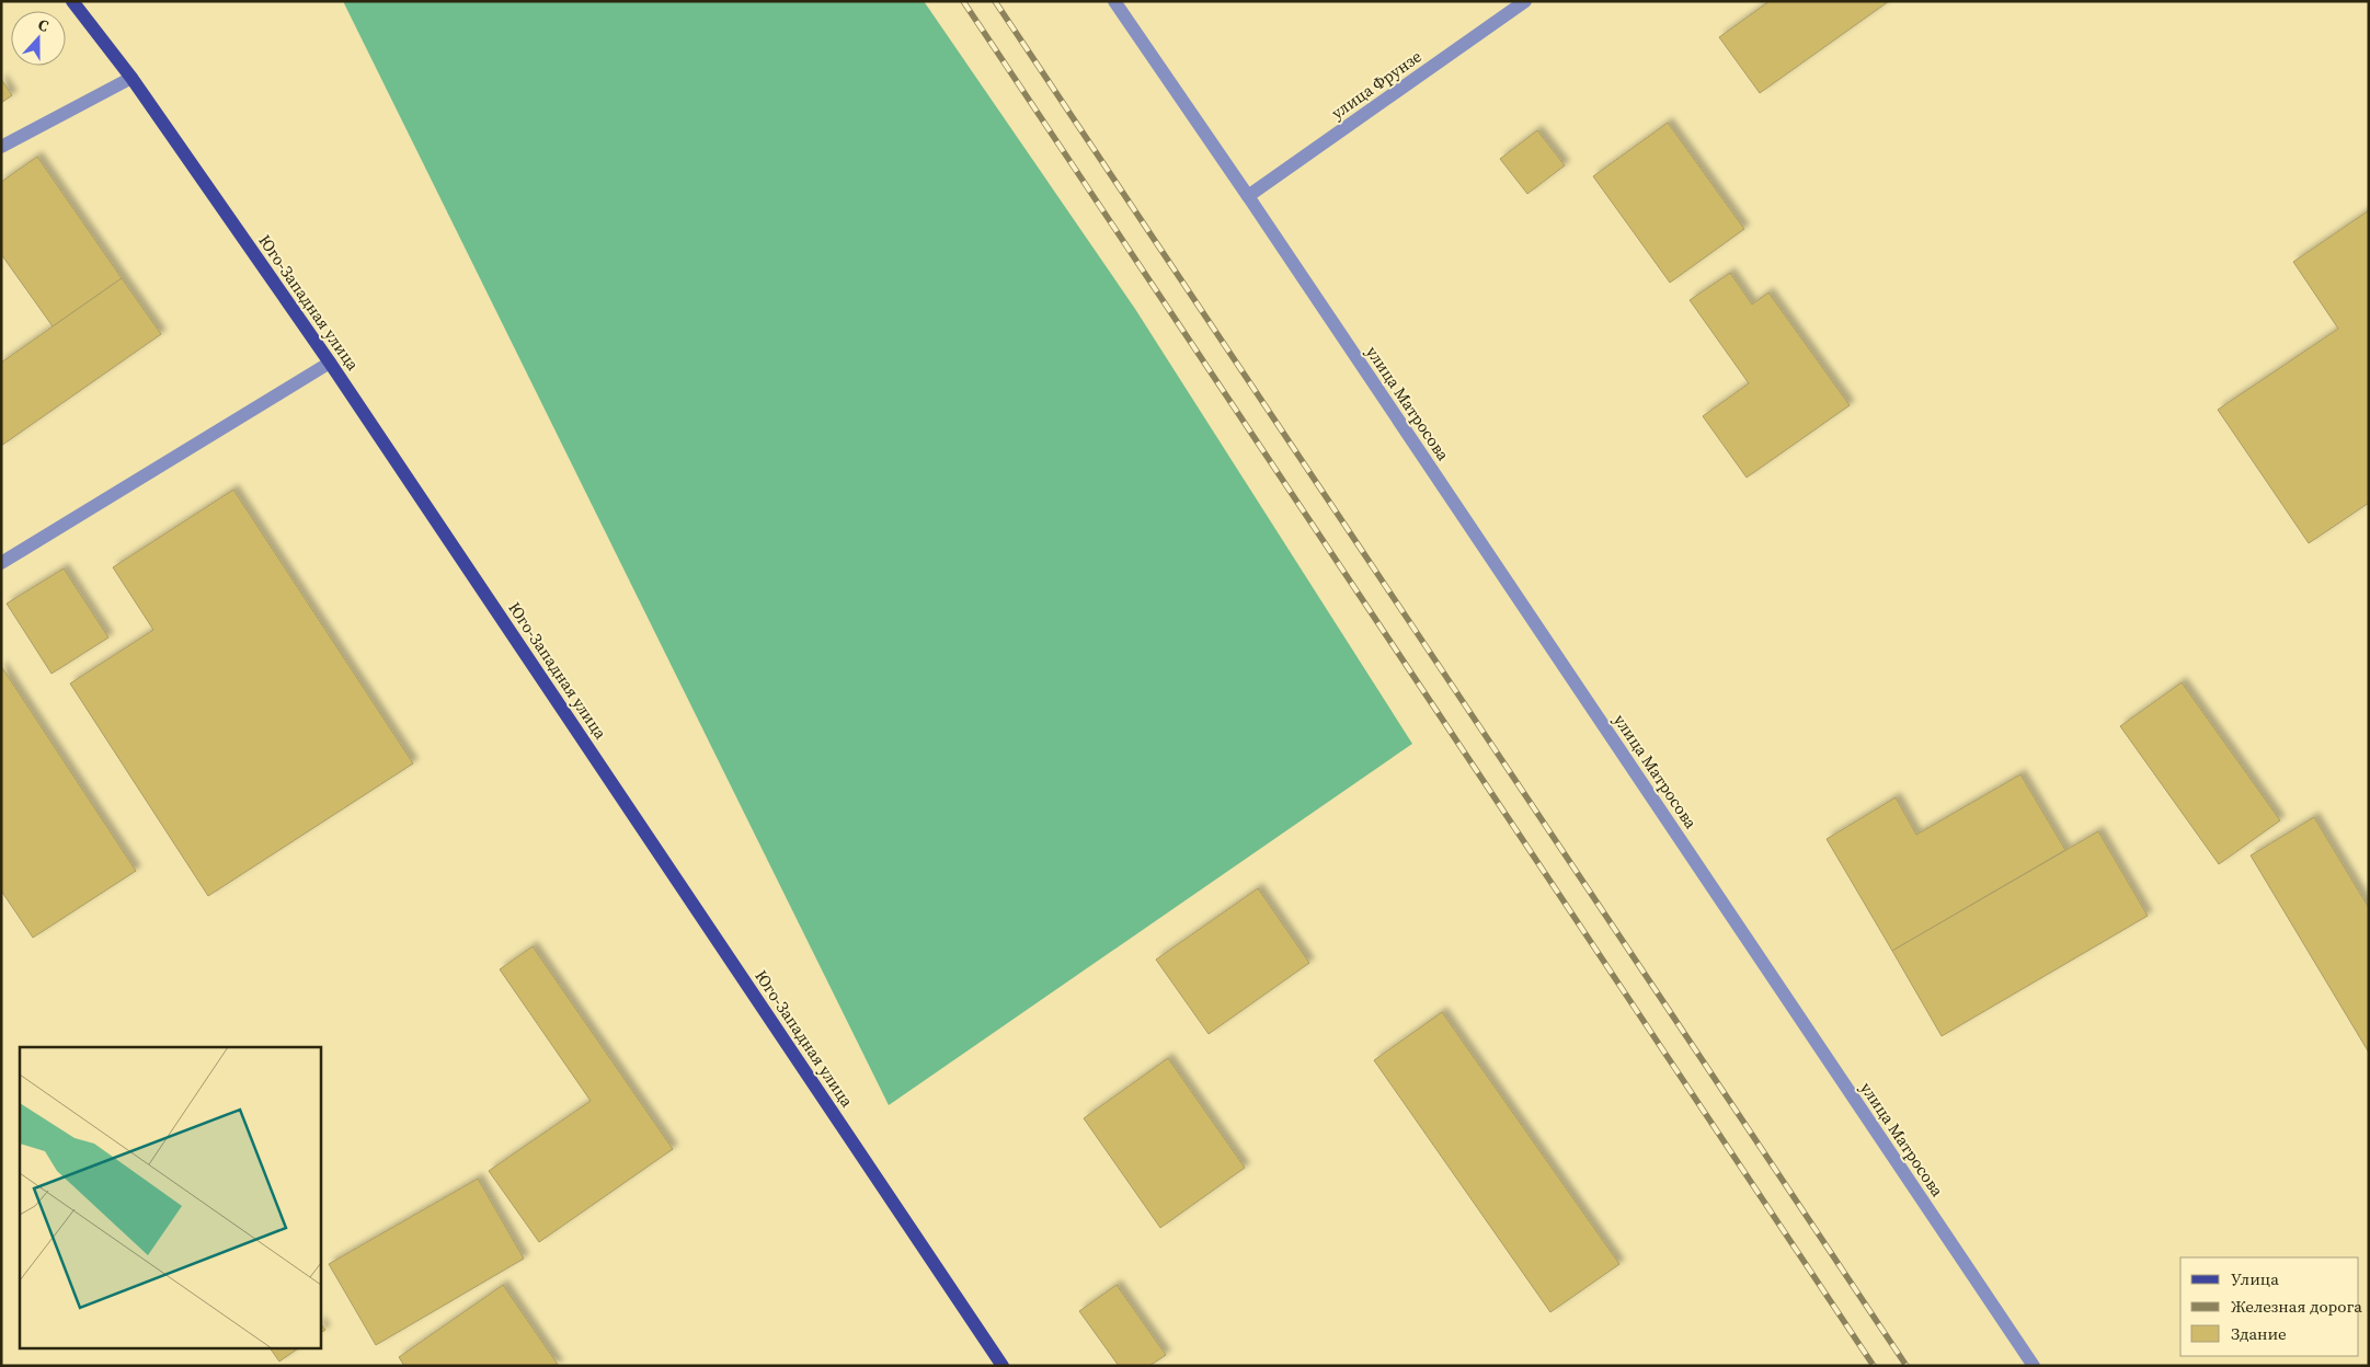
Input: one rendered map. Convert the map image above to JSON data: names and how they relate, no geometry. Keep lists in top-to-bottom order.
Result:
{
  "streets": {
    "main road": ["Юго-Западная улица"],
    "street": ["улица Фрунзе", "улица Матросова"]
  },
  "crossings": [
    ["улица Фрунзе", "улица Матросова"]
  ],
  "legend": ["Улица", "Железная дорога", "Здание"],
  "north": "top"
}
